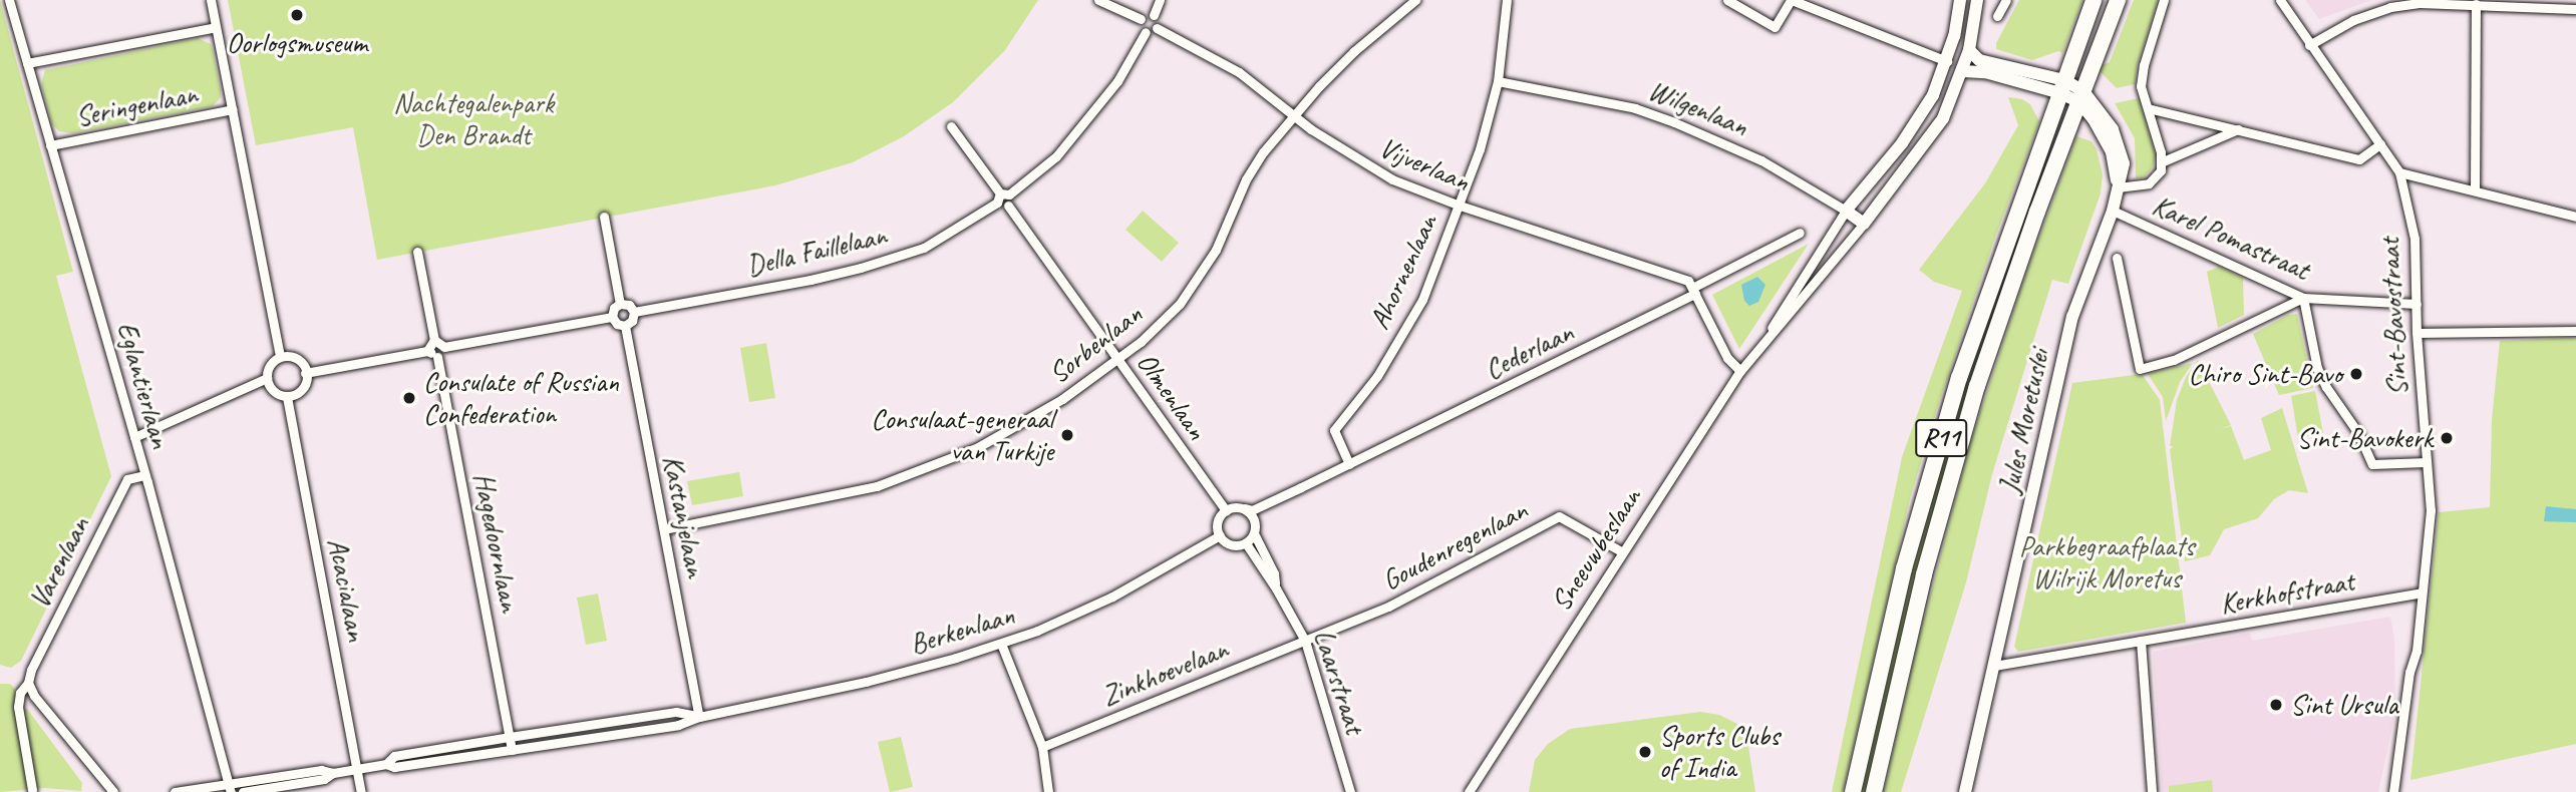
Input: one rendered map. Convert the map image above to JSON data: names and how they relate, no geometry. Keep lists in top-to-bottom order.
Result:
{
  "streets": {
    "highway": ["R11"],
    "street": [
      "Seringenlaan",
      "Wilgenlaan",
      "Vijverlaan",
      "Karel Pomastraat",
      "Della Faillelaan",
      "Ahornenlaan",
      "Sint-Bavostraat",
      "Sorbenlaan",
      "Cederlaan",
      "Eglantierlaan",
      "Olmenlaan",
      "Jules Moretuslei",
      "Kastanjelaan",
      "Hagedoornlaan",
      "Goudenregenlaan",
      "Sneeuwbeslaan",
      "Varenlaan",
      "Acacialaan",
      "Kerkhofstraat",
      "Berkenlaan",
      "Zinkhoevelaan",
      "Laarstraat"
    ]
  },
  "crossings": [
    ["Seringenlaan", "Eglantierlaan"],
    ["Wilgenlaan", "Ahornenlaan"],
    ["Wilgenlaan", "Sneeuwbeslaan"],
    ["Vijverlaan", "Della Faillelaan"],
    ["Vijverlaan", "Ahornenlaan"],
    ["Vijverlaan", "Sorbenlaan"],
    ["Vijverlaan", "Cederlaan"],
    ["Karel Pomastraat", "Sint-Bavostraat"],
    ["Karel Pomastraat", "Jules Moretuslei"],
    ["Della Faillelaan", "Olmenlaan"],
    ["Della Faillelaan", "Kastanjelaan"],
    ["Ahornenlaan", "Cederlaan"],
    ["Sint-Bavostraat", "Kerkhofstraat"],
    ["Sorbenlaan", "Olmenlaan"],
    ["Sorbenlaan", "Kastanjelaan"],
    ["Cederlaan", "Olmenlaan"],
    ["Cederlaan", "Berkenlaan"],
    ["Cederlaan", "Laarstraat"],
    ["Eglantierlaan", "Varenlaan"],
    ["Eglantierlaan", "Berkenlaan"],
    ["Olmenlaan", "Berkenlaan"],
    ["Olmenlaan", "Laarstraat"],
    ["Jules Moretuslei", "R11"],
    ["Jules Moretuslei", "Kerkhofstraat"],
    ["Kastanjelaan", "Berkenlaan"],
    ["Hagedoornlaan", "Berkenlaan"],
    ["Goudenregenlaan", "Sneeuwbeslaan"],
    ["Goudenregenlaan", "Zinkhoevelaan"],
    ["Goudenregenlaan", "Laarstraat"],
    ["Acacialaan", "Berkenlaan"],
    ["Berkenlaan", "Laarstraat"],
    ["Zinkhoevelaan", "Laarstraat"]
  ],
  "parks": ["Nachtegalenpark Den Brandt", "Parkbegraafplaats Wilrijk Moretus"],
  "places": [
    "Oorlogsmuseum",
    "Chiro Sint-Bavo",
    "Consulate of Russian Confederation",
    "Consulaat-generaal van Turkije",
    "Sint-Bavokerk",
    "Sint Ursula",
    "Sports Clubs of India"
  ]
}
